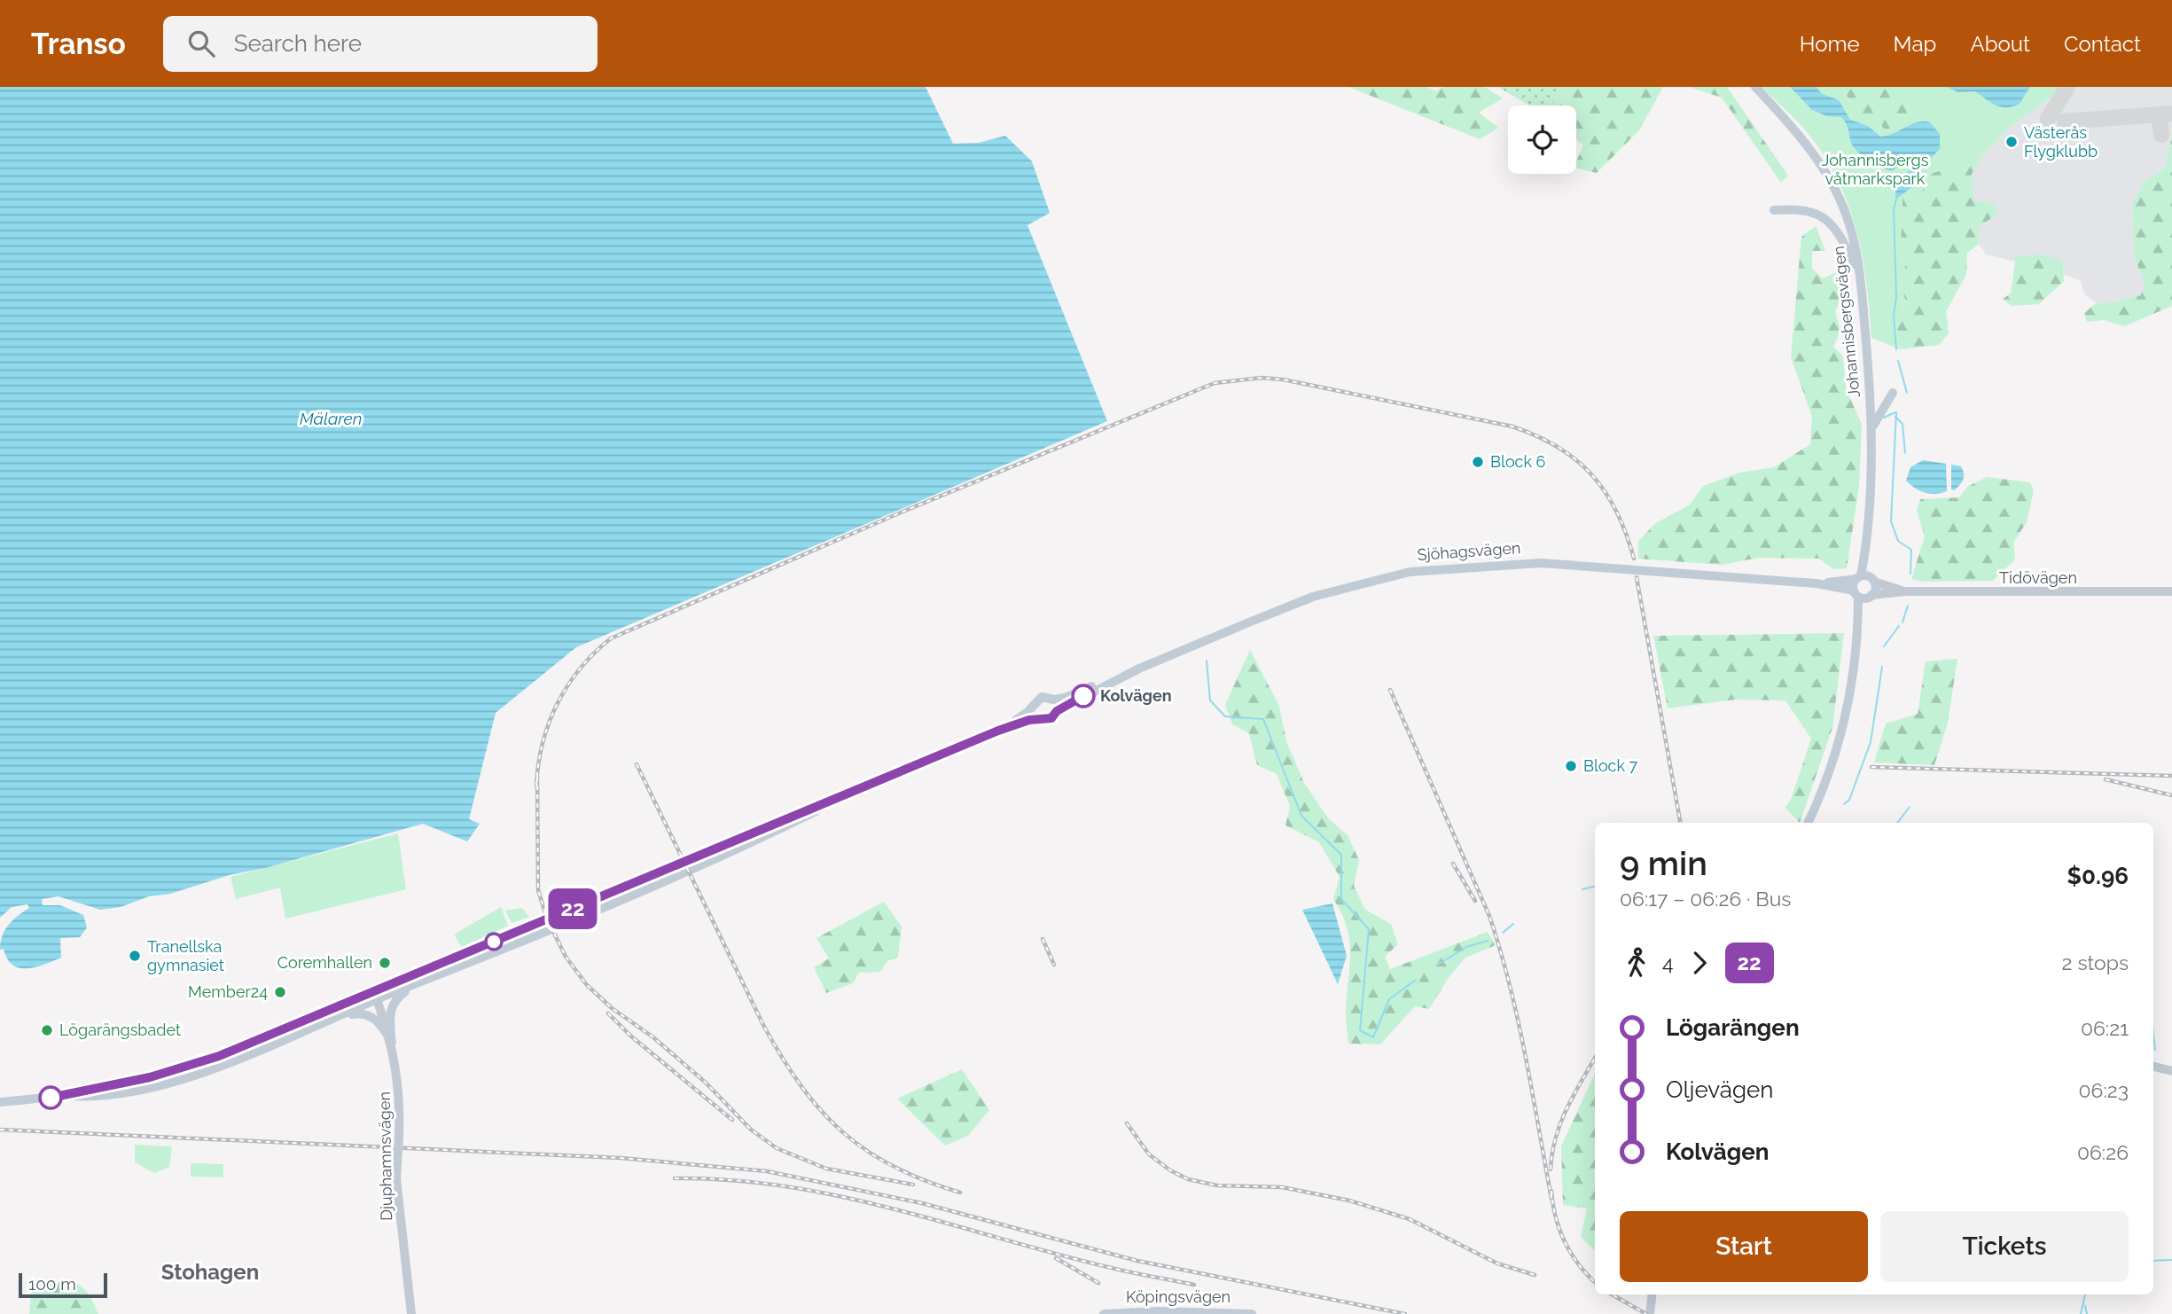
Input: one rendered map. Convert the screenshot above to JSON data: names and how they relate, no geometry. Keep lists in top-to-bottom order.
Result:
{
  "streets": {
    "main road": ["Johannisbergsvägen", "Sjöhagsvägen", "Köpingsvägen"],
    "street": ["Tidövägen", "Djuphamnsvägen"]
  },
  "crossings": [
    ["Johannisbergsvägen", "Sjöhagsvägen"],
    ["Johannisbergsvägen", "Tidövägen"],
    ["Sjöhagsvägen", "Tidövägen"],
    ["Sjöhagsvägen", "Djuphamnsvägen"]
  ],
  "districts": ["Stohagen"],
  "water": ["Mälaren"],
  "parks": ["Johannisbergs våtmarkspark"],
  "places": [
    "Västerås Flygklubb",
    "Block 6",
    "Kolvägen",
    "Block 7",
    "Tranellska gymnasiet",
    "Coremhallen",
    "Member24",
    "Lögarängsbadet"
  ],
  "lines": ["bus line 22"],
  "scale_bar": "100 m",
  "page": {
    "header": "Transo",
    "search": "Search here",
    "nav": [
      "Home",
      "Map",
      "About",
      "Contact"
    ],
    "on_map": "22",
    "heading": ["9 min", "06:17 – 06:26 · Bus", "$0.96"],
    "legs": ["4", "22", "2 stops"],
    "list": [
      {
        "name": "Lögarängen",
        "value": "06:21"
      },
      {
        "name": "Oljevägen",
        "value": "06:23"
      },
      {
        "name": "Kolvägen",
        "value": "06:26"
      }
    ],
    "buttons": ["Start", "Tickets"],
    "scale": "100 m"
  }
}
